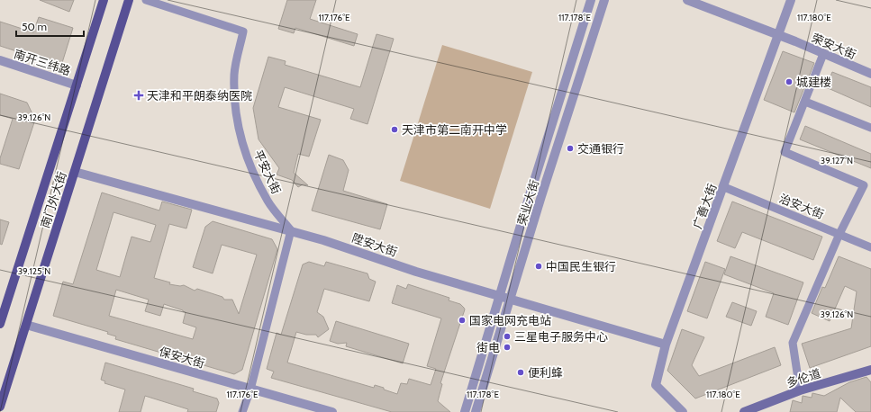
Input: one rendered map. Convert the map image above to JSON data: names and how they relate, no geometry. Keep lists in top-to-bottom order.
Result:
{
  "streets": {
    "main road": ["南门外大街", "多伦道"],
    "street": [
      "荣安大街",
      "南开三纬路",
      "平安大街",
      "荣业大街",
      "广善大街",
      "治安大街",
      "陞安大街",
      "保安大街"
    ]
  },
  "crossings": [
    ["荣安大街", "广善大街"],
    ["南开三纬路", "南门外大街"],
    ["平安大街", "陞安大街"],
    ["南门外大街", "陞安大街"],
    ["南门外大街", "保安大街"],
    ["荣业大街", "陞安大街"],
    ["广善大街", "治安大街"],
    ["广善大街", "陞安大街"]
  ],
  "places": {
    "other": [
      "城建楼",
      "天津市第二南开中学",
      "交通银行",
      "中国民生银行",
      "国家电网充电站",
      "三星电子服务中心",
      "街电",
      "便利蜂"
    ],
    "health": ["天津和平朗泰纳医院"]
  },
  "scale_bar": "50 m",
  "coordinates": [
    "117.178°E",
    "117.176°E",
    "117.180°E",
    "39.126°N",
    "39.127°N",
    "39.125°N"
  ]
}
